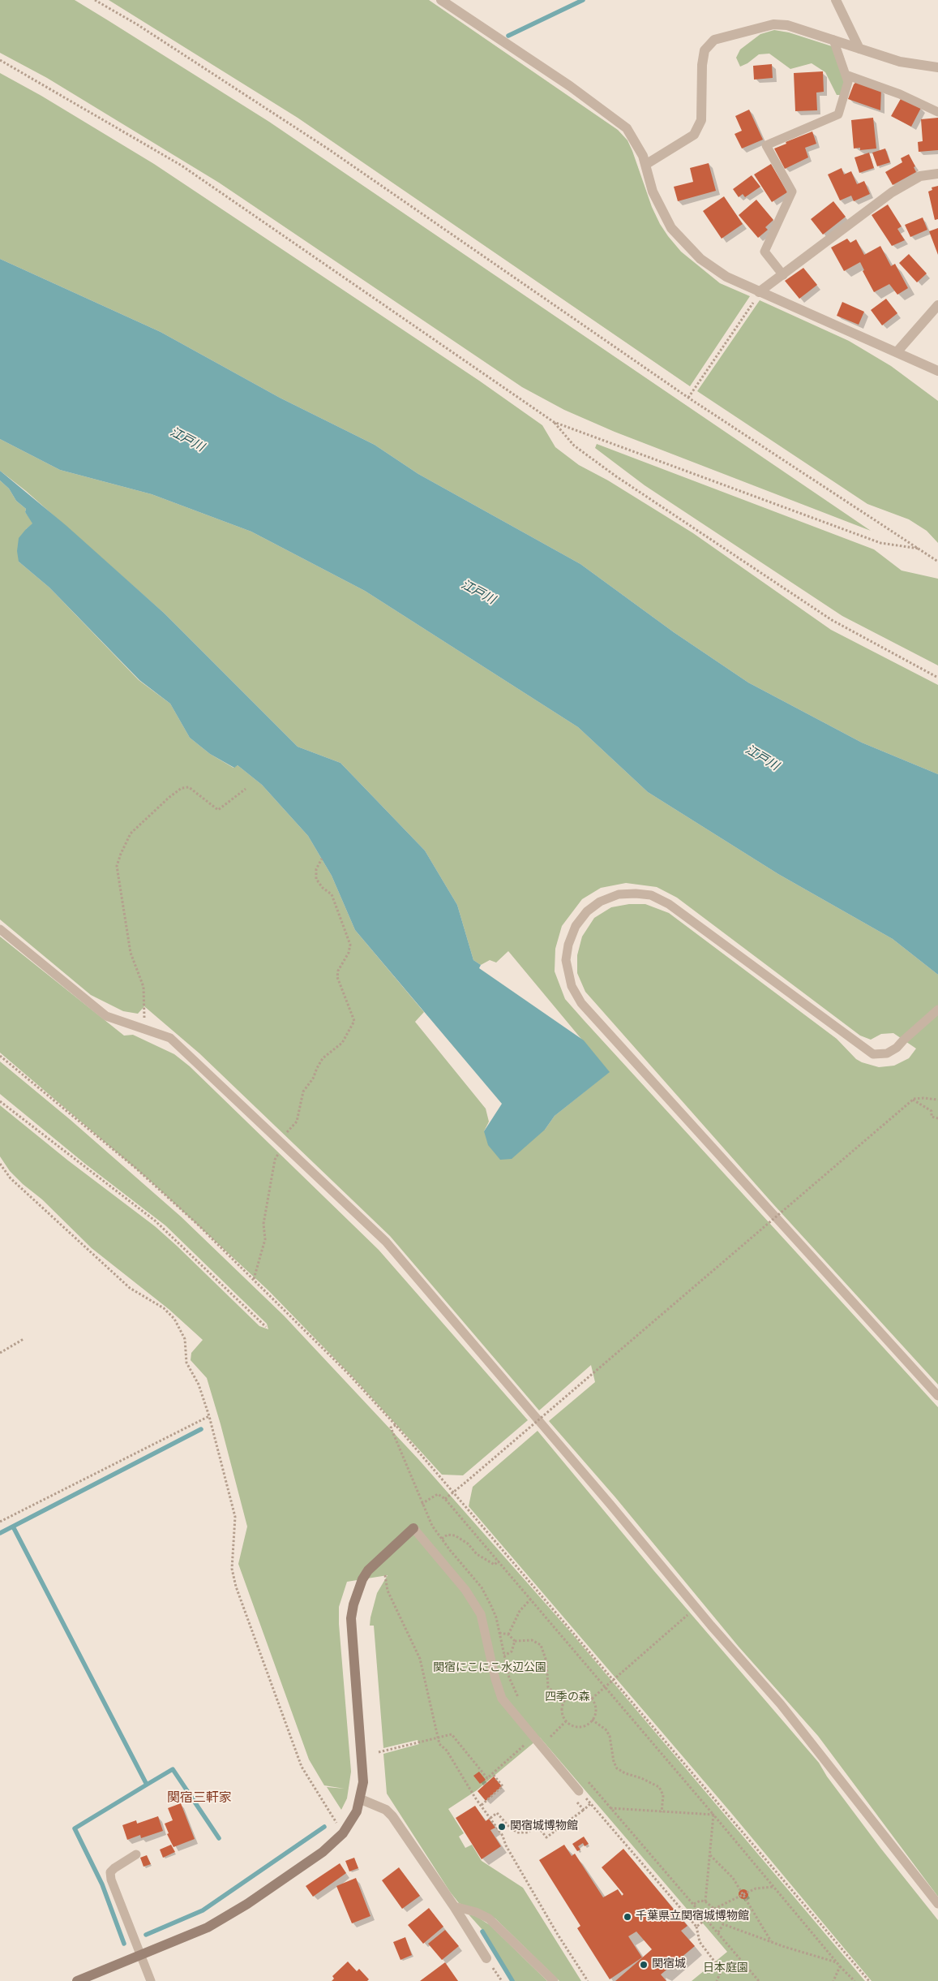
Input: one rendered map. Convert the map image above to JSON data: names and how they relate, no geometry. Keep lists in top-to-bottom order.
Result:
{
  "districts": ["関宿三軒家"],
  "water": ["江戸川"],
  "parks": ["関宿にこにこ水辺公園", "四季の森", "日本庭園"],
  "places": ["関宿城博物館", "千葉県立関宿城博物館", "関宿城"]
}
